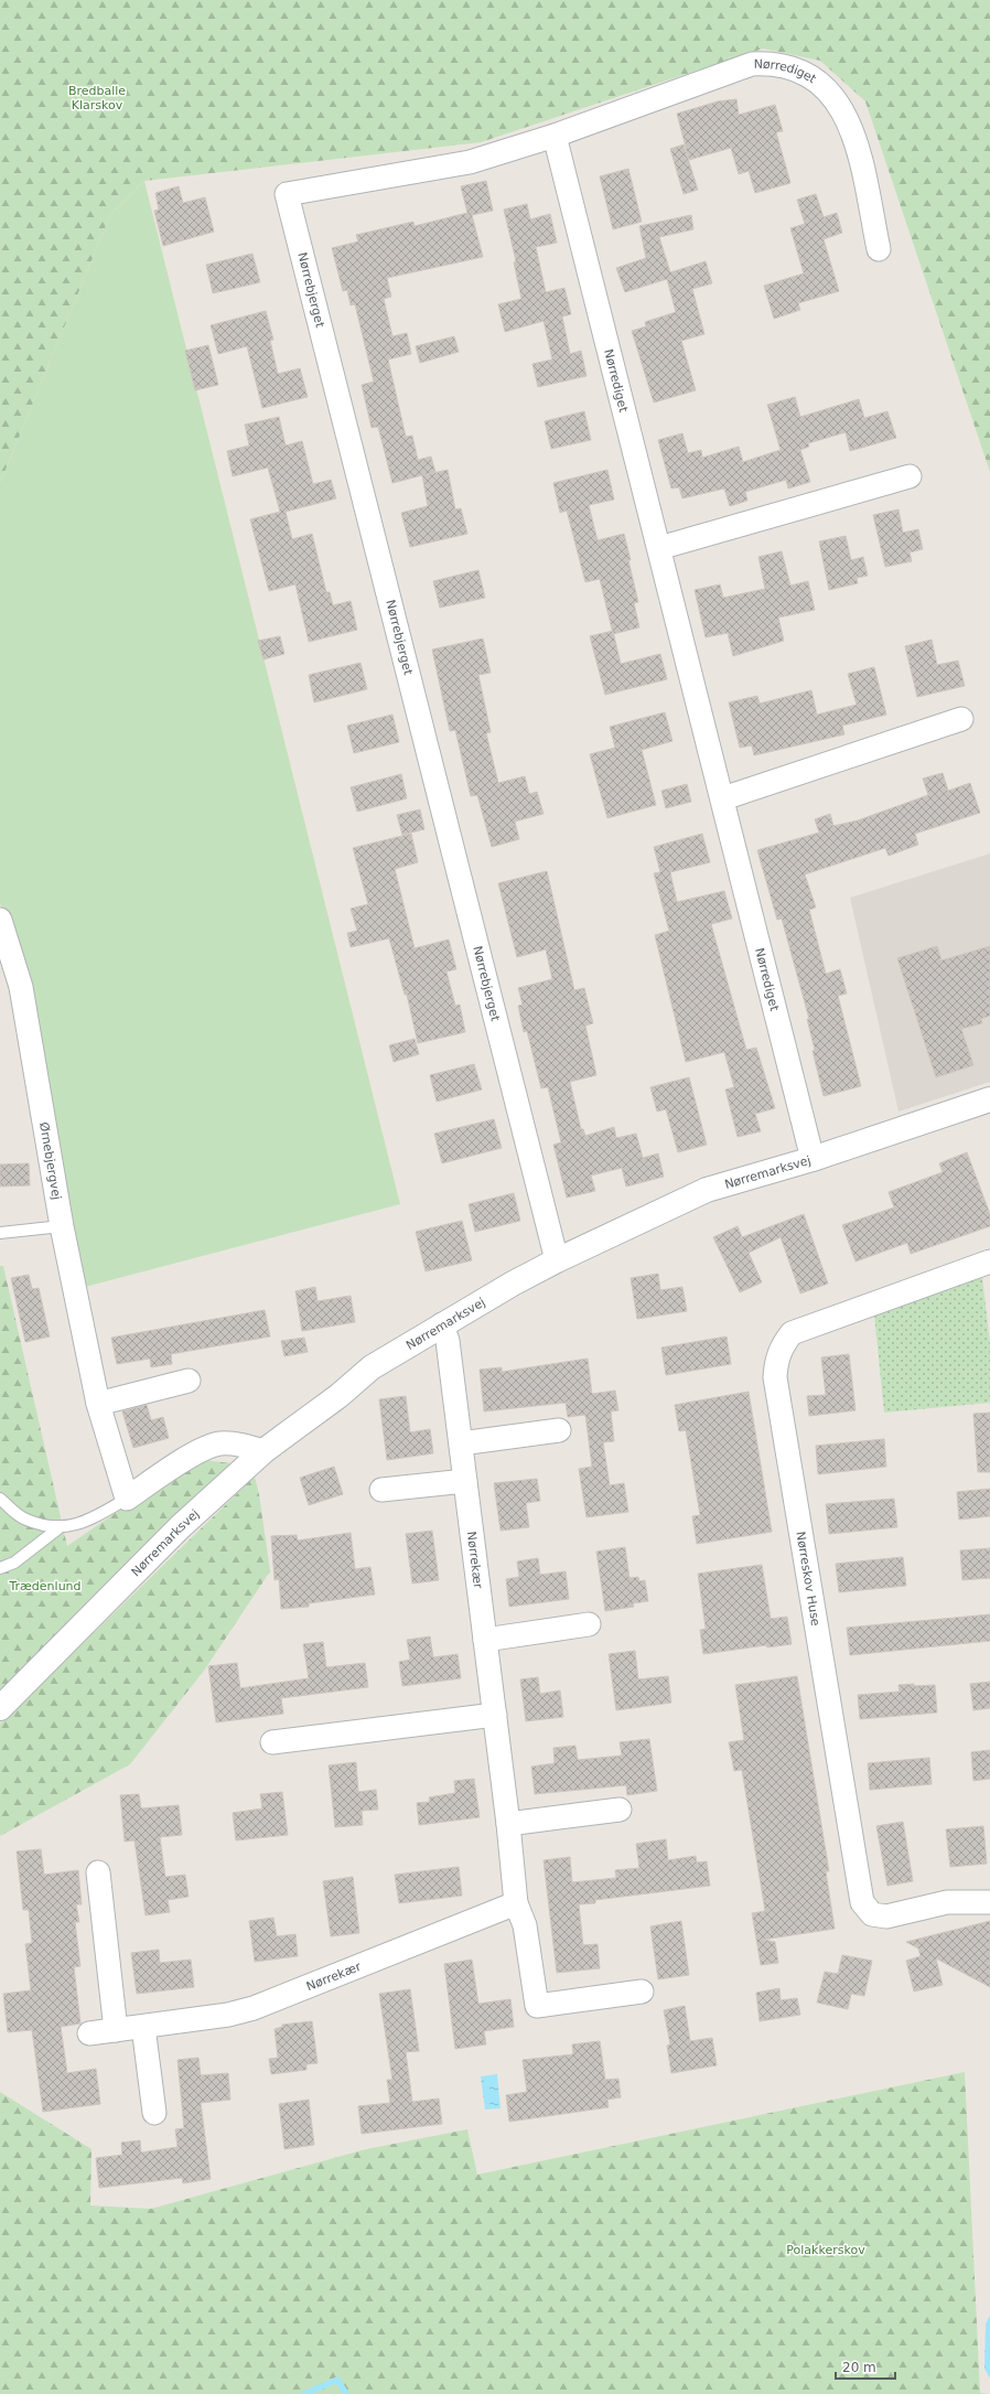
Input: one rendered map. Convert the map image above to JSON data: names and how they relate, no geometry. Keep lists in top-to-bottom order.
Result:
{
  "streets": {
    "street": [
      "Nørrediget",
      "Nørrebjerget",
      "Ørnebjergvej",
      "Nørremarksvej",
      "Nørrekær",
      "Nørreskov Huse"
    ]
  },
  "crossings": [
    ["Nørrediget", "Nørrebjerget"],
    ["Nørrediget", "Nørremarksvej"],
    ["Nørrebjerget", "Nørremarksvej"],
    ["Nørremarksvej", "Nørrekær"]
  ],
  "parks": ["Bredballe Klarskov", "Trædenlund", "Polakkerskov"],
  "scale_bar": "20 m"
}
